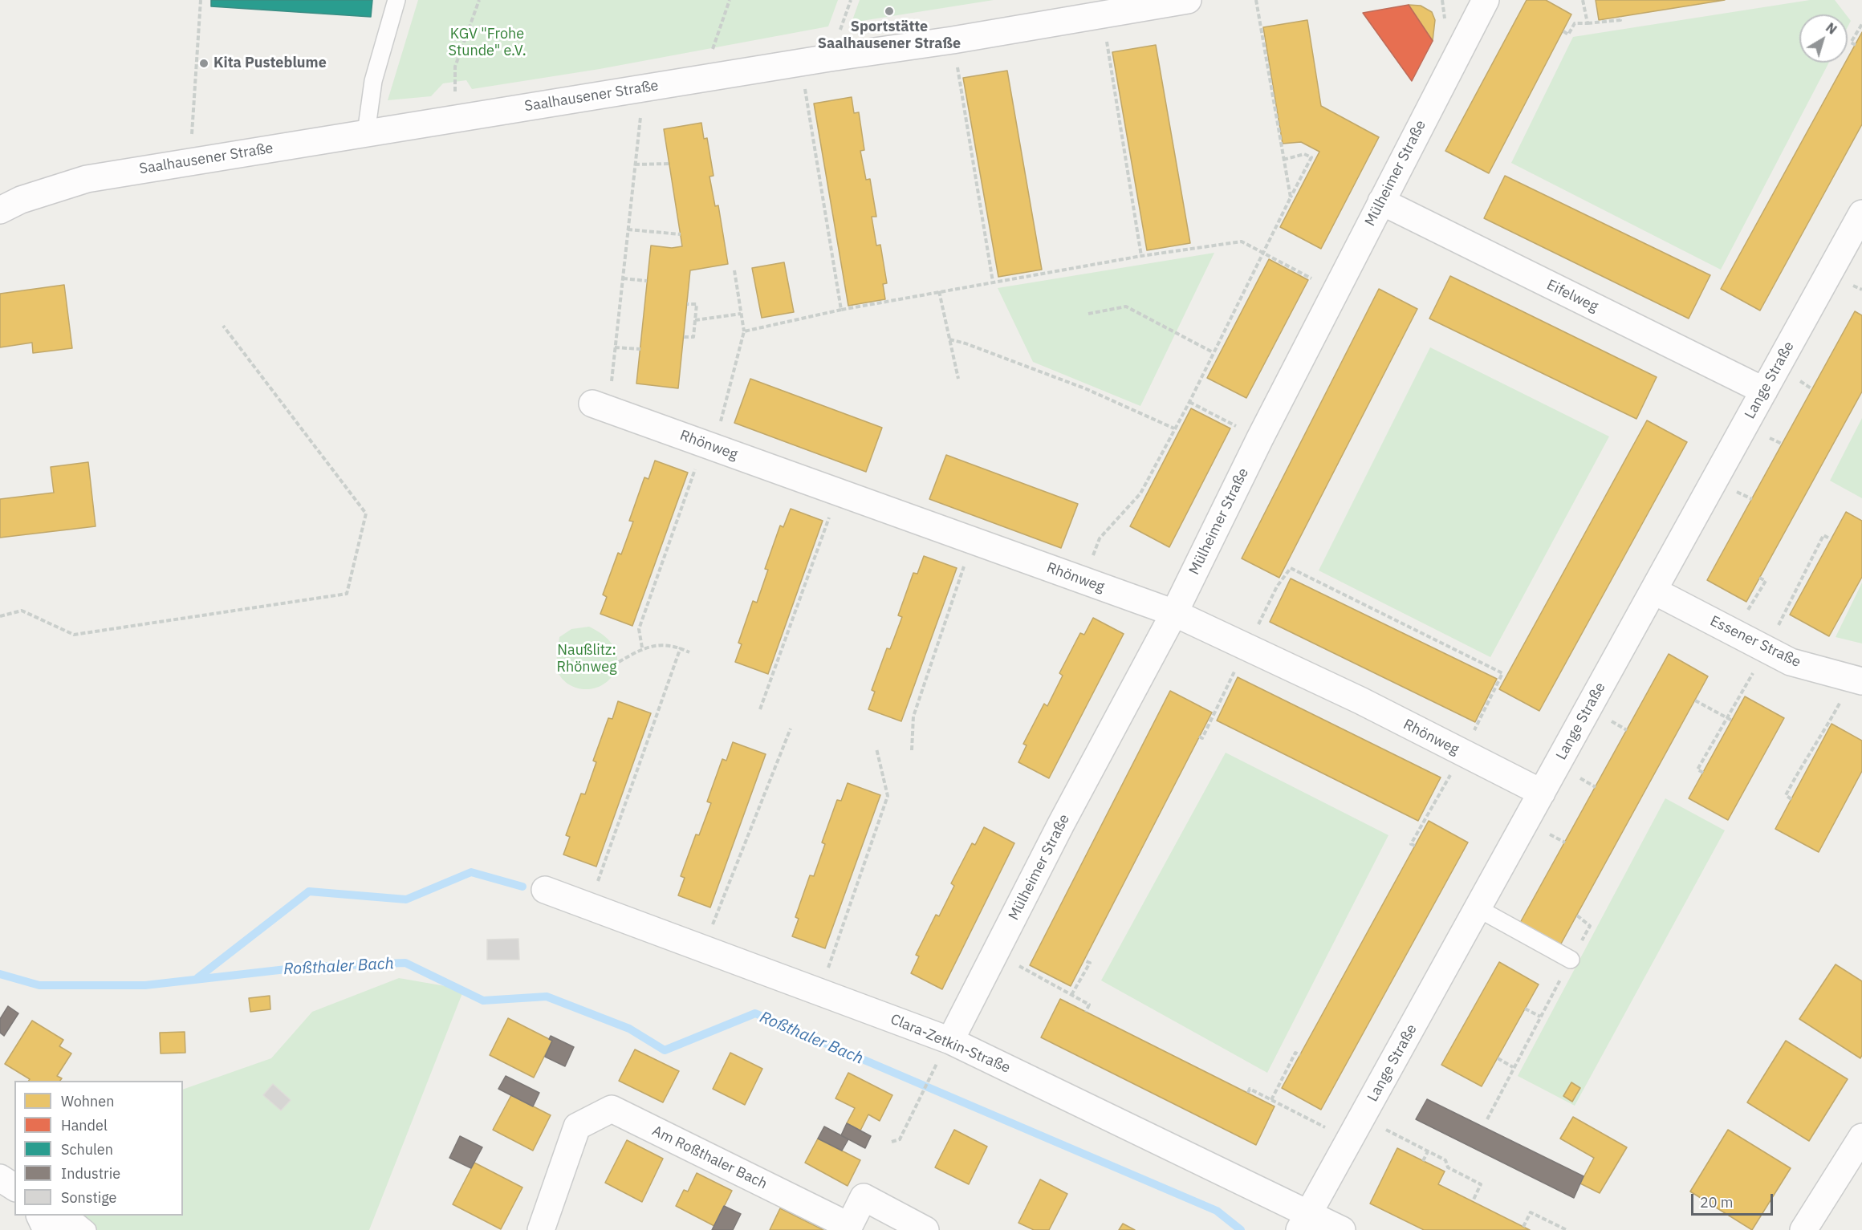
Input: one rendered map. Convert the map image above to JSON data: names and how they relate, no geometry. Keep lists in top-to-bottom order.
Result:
{
  "streets": {
    "street": [
      "Saalhausener Straße",
      "Mülheimer Straße",
      "Eifelweg",
      "Lange Straße",
      "Rhönweg",
      "Essener Straße",
      "Clara-Zetkin-Straße",
      "Am Roßthaler Bach"
    ]
  },
  "crossings": [
    ["Mülheimer Straße", "Eifelweg"],
    ["Mülheimer Straße", "Rhönweg"],
    ["Mülheimer Straße", "Clara-Zetkin-Straße"],
    ["Eifelweg", "Lange Straße"],
    ["Lange Straße", "Rhönweg"],
    ["Lange Straße", "Essener Straße"],
    ["Lange Straße", "Clara-Zetkin-Straße"]
  ],
  "water": ["Roßthaler Bach"],
  "parks": ["KGV \"Frohe Stunde\" e.V.", "Naußlitz: Rhönweg"],
  "places": ["Sportstätte Saalhausener Straße", "Kita Pusteblume"],
  "legend": [
    "Wohnen",
    "Handel",
    "Schulen",
    "Industrie",
    "Sonstige"
  ],
  "scale_bar": "20 m",
  "north": "top right"
}
